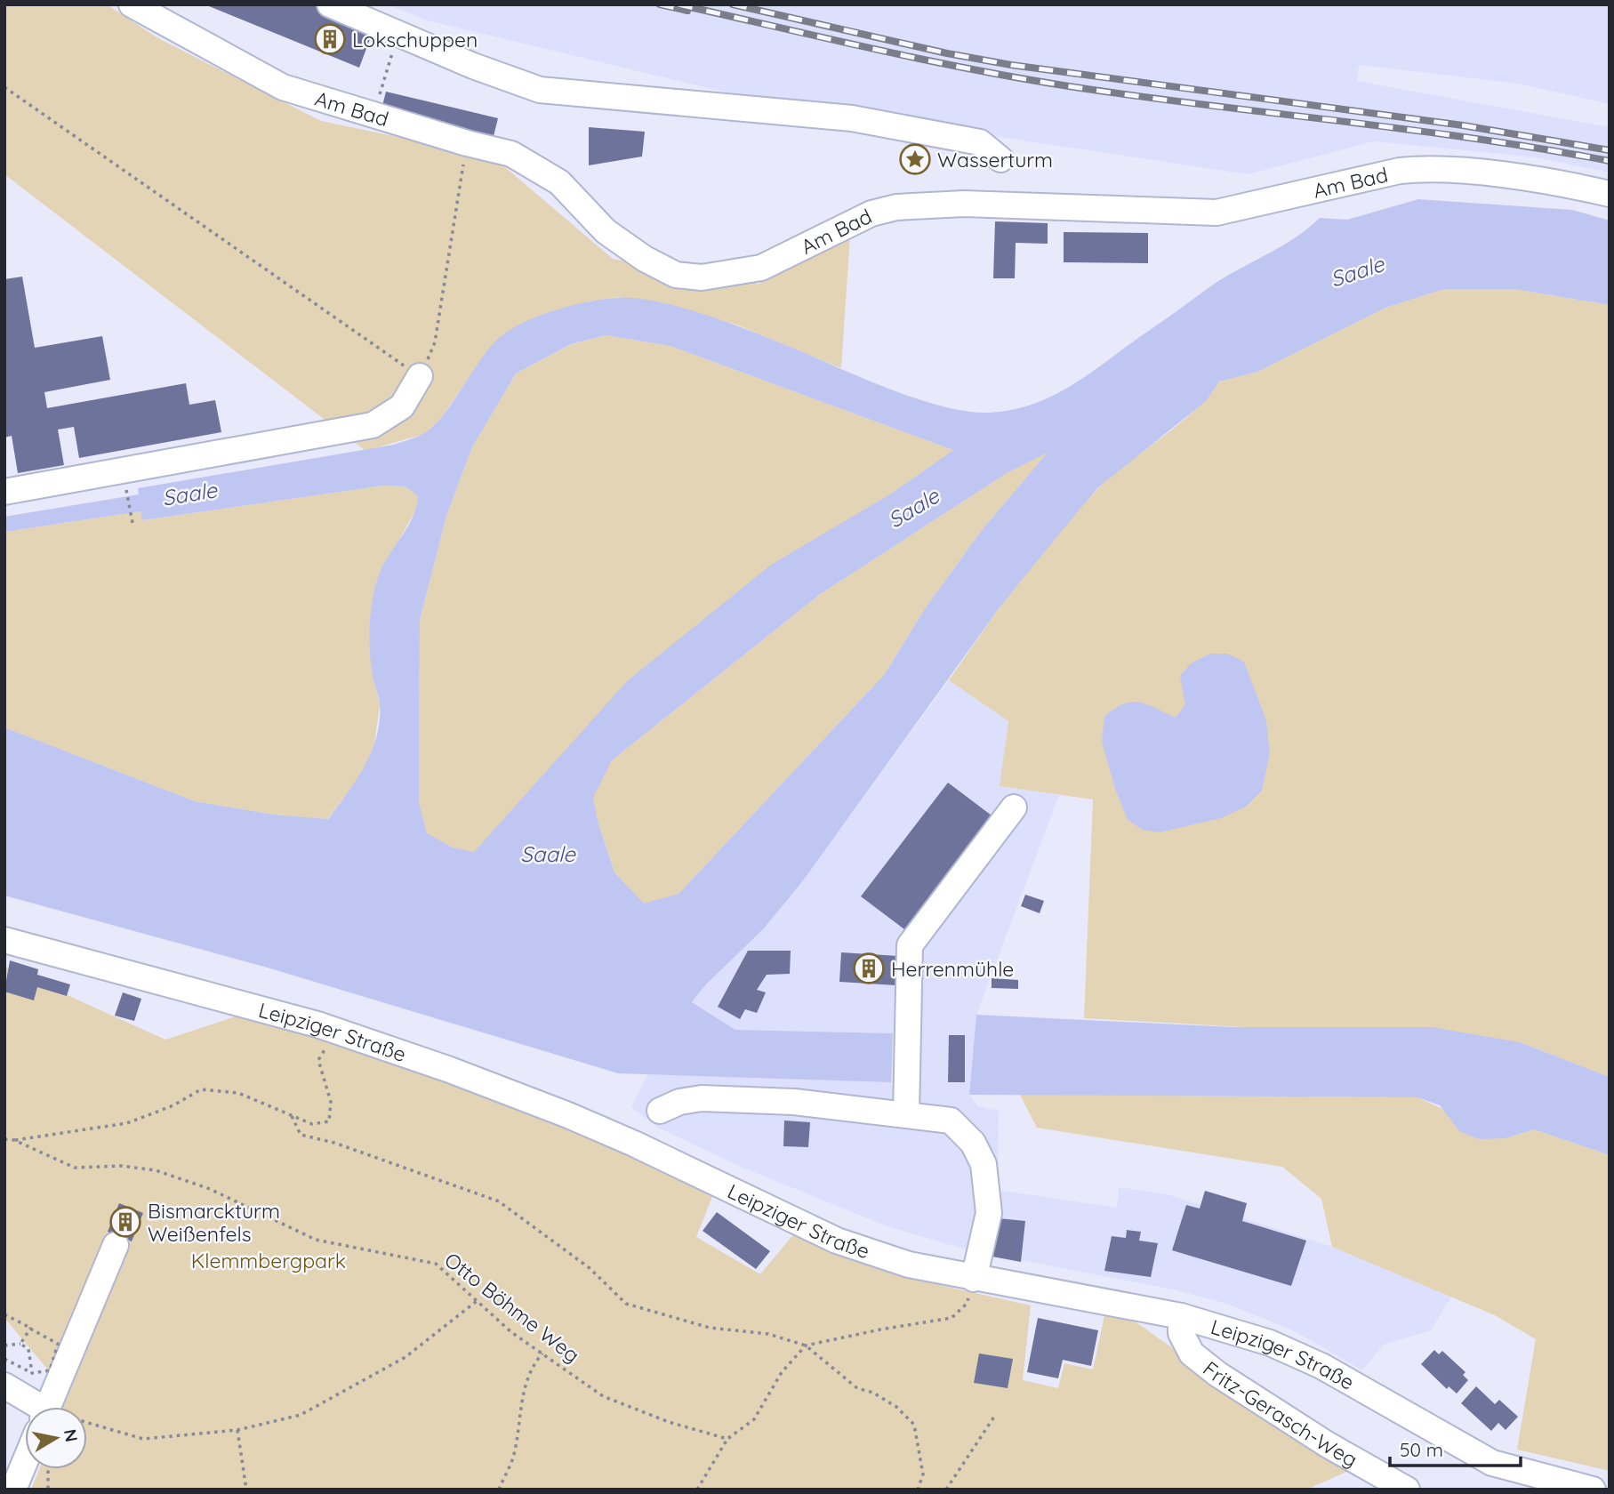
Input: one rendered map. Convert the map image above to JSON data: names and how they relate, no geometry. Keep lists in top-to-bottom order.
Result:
{
  "streets": {
    "street": ["Am Bad", "Leipziger Straße", "Fritz-Gerasch-Weg"],
    "path": ["Otto Böhme Weg"]
  },
  "crossings": [
    ["Leipziger Straße", "Fritz-Gerasch-Weg"]
  ],
  "water": ["Saale"],
  "parks": ["Klemmbergpark"],
  "places": {
    "building": ["Lokschuppen", "Herrenmühle", "Bismarckturm Weißenfels"],
    "place": ["Wasserturm"]
  },
  "scale_bar": "50 m",
  "north": "right"
}
